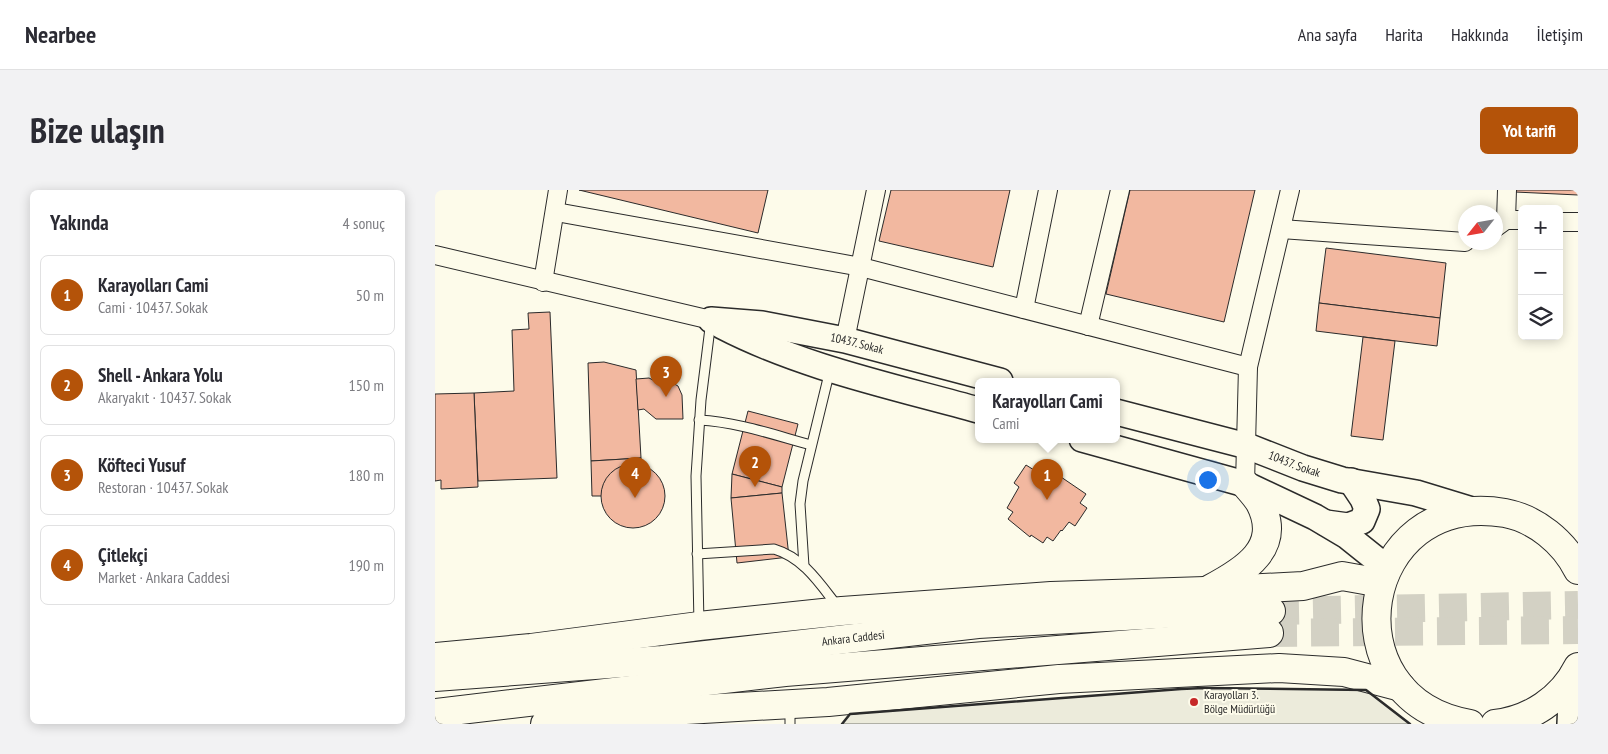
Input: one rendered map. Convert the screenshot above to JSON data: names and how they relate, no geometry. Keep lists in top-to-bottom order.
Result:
{
  "streets": {
    "main road": ["Ankara Caddesi"],
    "street": ["10437. Sokak"]
  },
  "places": ["Karayolları 3. Bölge Müdürlüğü"],
  "north": "bottom left",
  "page": {
    "header": "Nearbee",
    "nav": [
      "Ana sayfa",
      "Harita",
      "Hakkında",
      "İletişim"
    ],
    "title": "Bize ulaşın",
    "buttons": "Yol tarifi",
    "heading": ["Yakında", "4 sonuç"],
    "map_buttons": ["+", "−"],
    "list": [
      {
        "mark": "1",
        "name": "Karayolları Cami",
        "note": "Cami · 10437. Sokak",
        "value": "50 m"
      },
      {
        "mark": "2",
        "name": "Shell - Ankara Yolu",
        "note": "Akaryakıt · 10437. Sokak",
        "value": "150 m"
      },
      {
        "mark": "3",
        "name": "Köfteci Yusuf",
        "note": "Restoran · 10437. Sokak",
        "value": "180 m"
      },
      {
        "mark": "4",
        "name": "Çitlekçi",
        "note": "Market · Ankara Caddesi",
        "value": "190 m"
      }
    ],
    "pins": [
      "3",
      "2",
      "4",
      "1"
    ],
    "popup": ["Karayolları Cami", "Cami"]
  }
}
